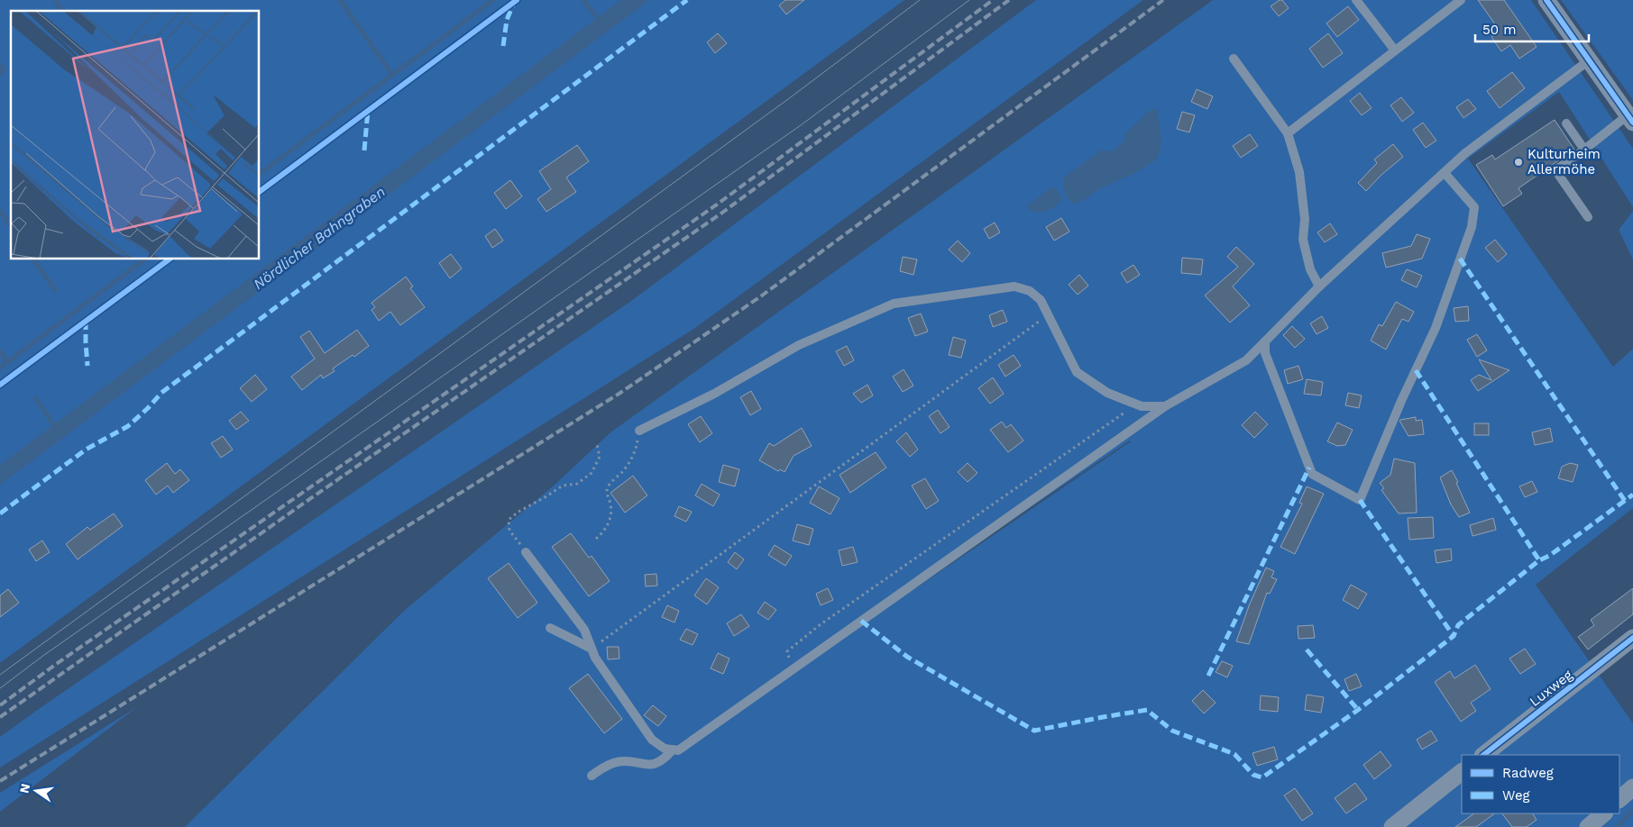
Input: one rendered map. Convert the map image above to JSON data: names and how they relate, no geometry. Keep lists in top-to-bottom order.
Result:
{
  "streets": {
    "street": ["Luxweg"]
  },
  "water": ["Nördlicher Bahngraben"],
  "places": ["Kulturheim Allermöhe"],
  "legend": ["Radweg", "Weg"],
  "scale_bar": "50 m",
  "north": "left"
}
